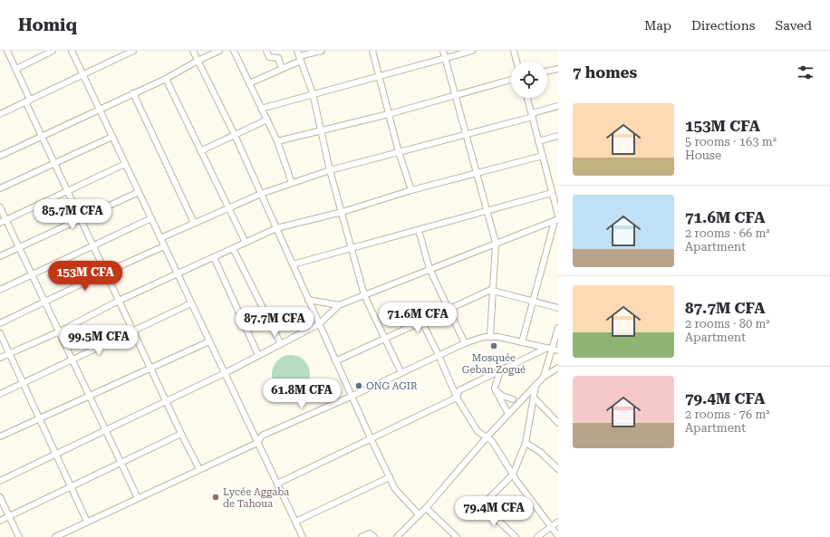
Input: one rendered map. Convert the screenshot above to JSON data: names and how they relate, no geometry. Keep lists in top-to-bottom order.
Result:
{
  "places": ["Mosquée Geban Zogué", "ONG AGIR", "Lycée Aggaba de Tahoua"],
  "page": {
    "header": "Homiq",
    "nav": ["Map", "Directions", "Saved"],
    "heading": "7 homes",
    "list": [
      {
        "name": "153M CFA",
        "note": "5 rooms · 163 m² · House"
      },
      {
        "name": "71.6M CFA",
        "note": "2 rooms · 66 m² · Apartment"
      },
      {
        "name": "87.7M CFA",
        "note": "2 rooms · 80 m² · Apartment"
      },
      {
        "name": "79.4M CFA",
        "note": "2 rooms · 76 m² · Apartment"
      }
    ],
    "price": [
      "85.7M CFA",
      "153M CFA",
      "71.6M CFA",
      "87.7M CFA",
      "99.5M CFA",
      "61.8M CFA",
      "79.4M CFA"
    ]
  }
}
